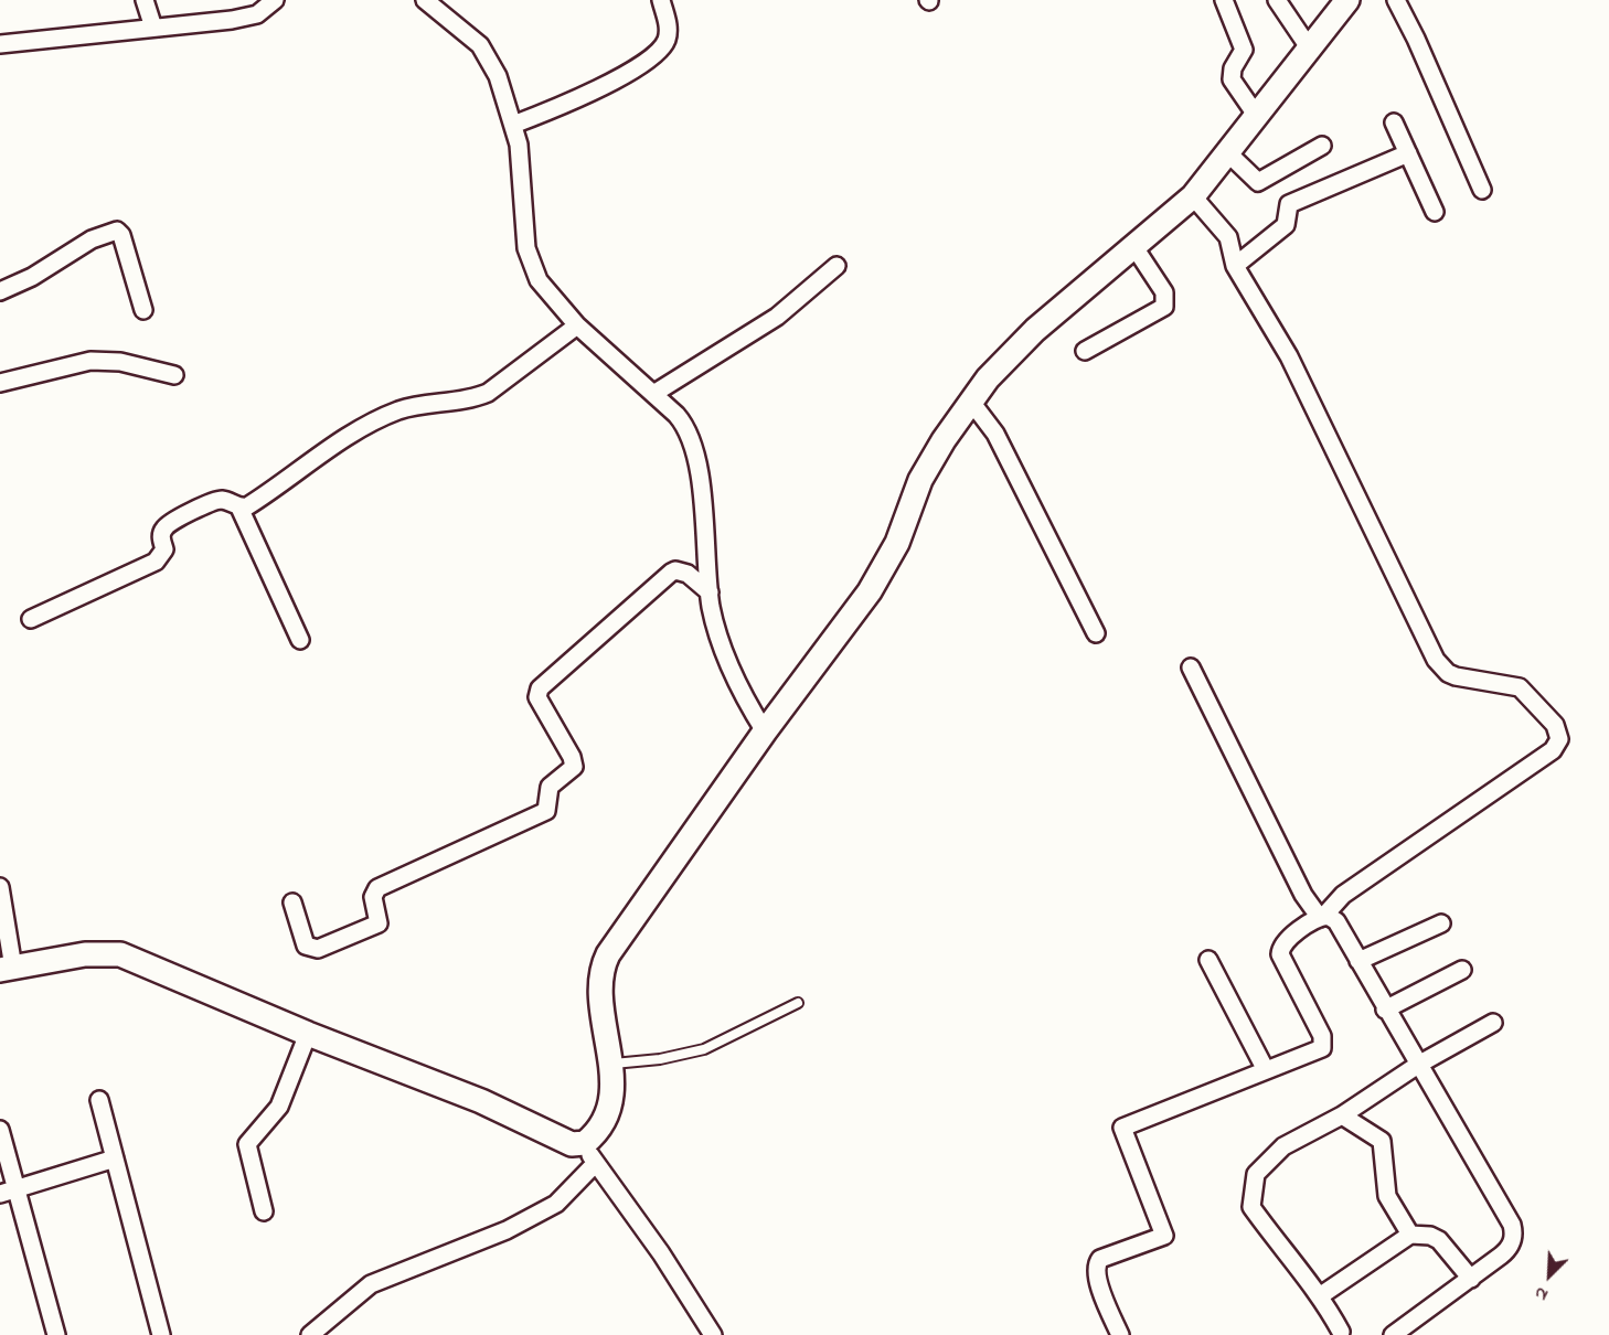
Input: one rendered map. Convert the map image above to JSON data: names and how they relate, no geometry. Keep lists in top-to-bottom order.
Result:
{
  "north": "bottom left"
}
